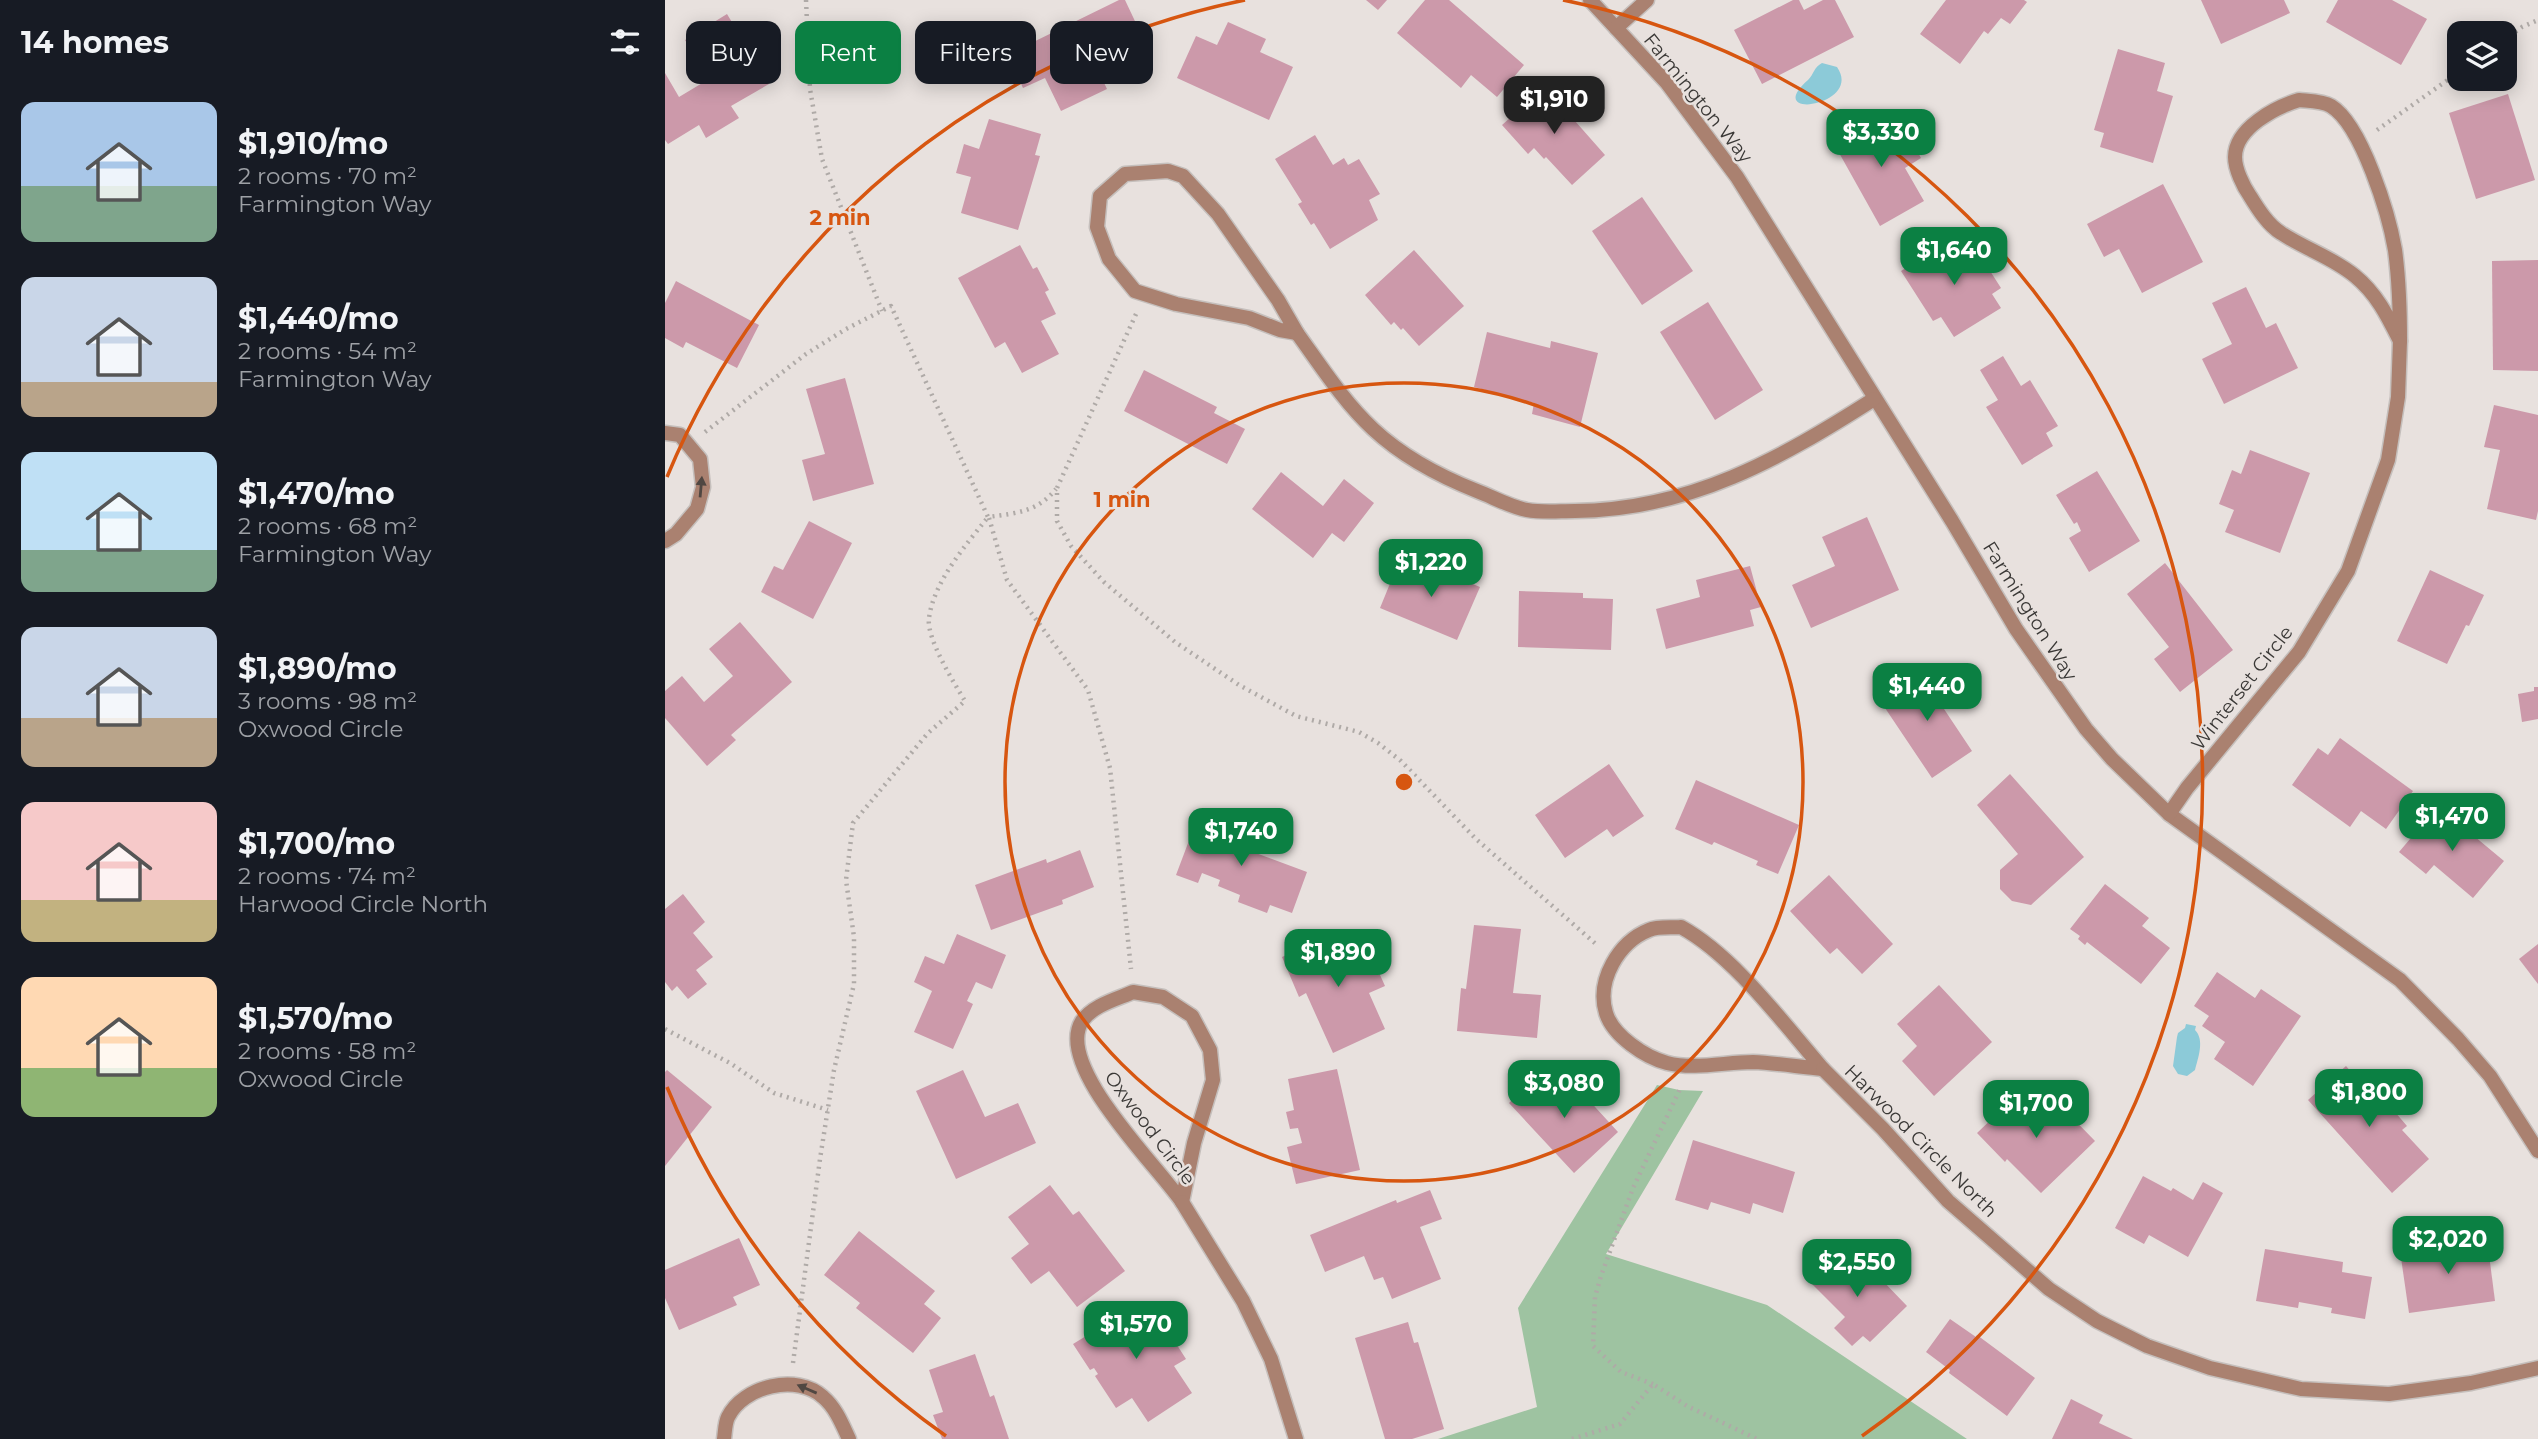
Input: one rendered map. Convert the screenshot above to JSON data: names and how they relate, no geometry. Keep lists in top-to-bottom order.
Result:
{
  "streets": {
    "street": [
      "Farmington Way",
      "Winterset Circle",
      "Oxwood Circle",
      "Harwood Circle North"
    ]
  },
  "crossings": [
    ["Farmington Way", "Winterset Circle"]
  ],
  "page": {
    "heading": "14 homes",
    "chip": [
      "Buy",
      "Rent",
      "Filters",
      "New"
    ],
    "price": [
      "$1,910",
      "$3,330",
      "$1,640",
      "$1,220",
      "$1,440",
      "$1,470",
      "$1,740",
      "$1,890",
      "$3,080",
      "$1,800",
      "$1,700",
      "$2,020",
      "$2,550",
      "$1,570"
    ],
    "list": [
      {
        "name": "$1,910/mo",
        "note": "2 rooms · 70 m² · Farmington Way"
      },
      {
        "name": "$1,440/mo",
        "note": "2 rooms · 54 m² · Farmington Way"
      },
      {
        "name": "$1,470/mo",
        "note": "2 rooms · 68 m² · Farmington Way"
      },
      {
        "name": "$1,890/mo",
        "note": "3 rooms · 98 m² · Oxwood Circle"
      },
      {
        "name": "$1,700/mo",
        "note": "2 rooms · 74 m² · Harwood Circle North"
      },
      {
        "name": "$1,570/mo",
        "note": "2 rooms · 58 m² · Oxwood Circle"
      }
    ]
  },
  "rings": ["2 min", "1 min"]
}
